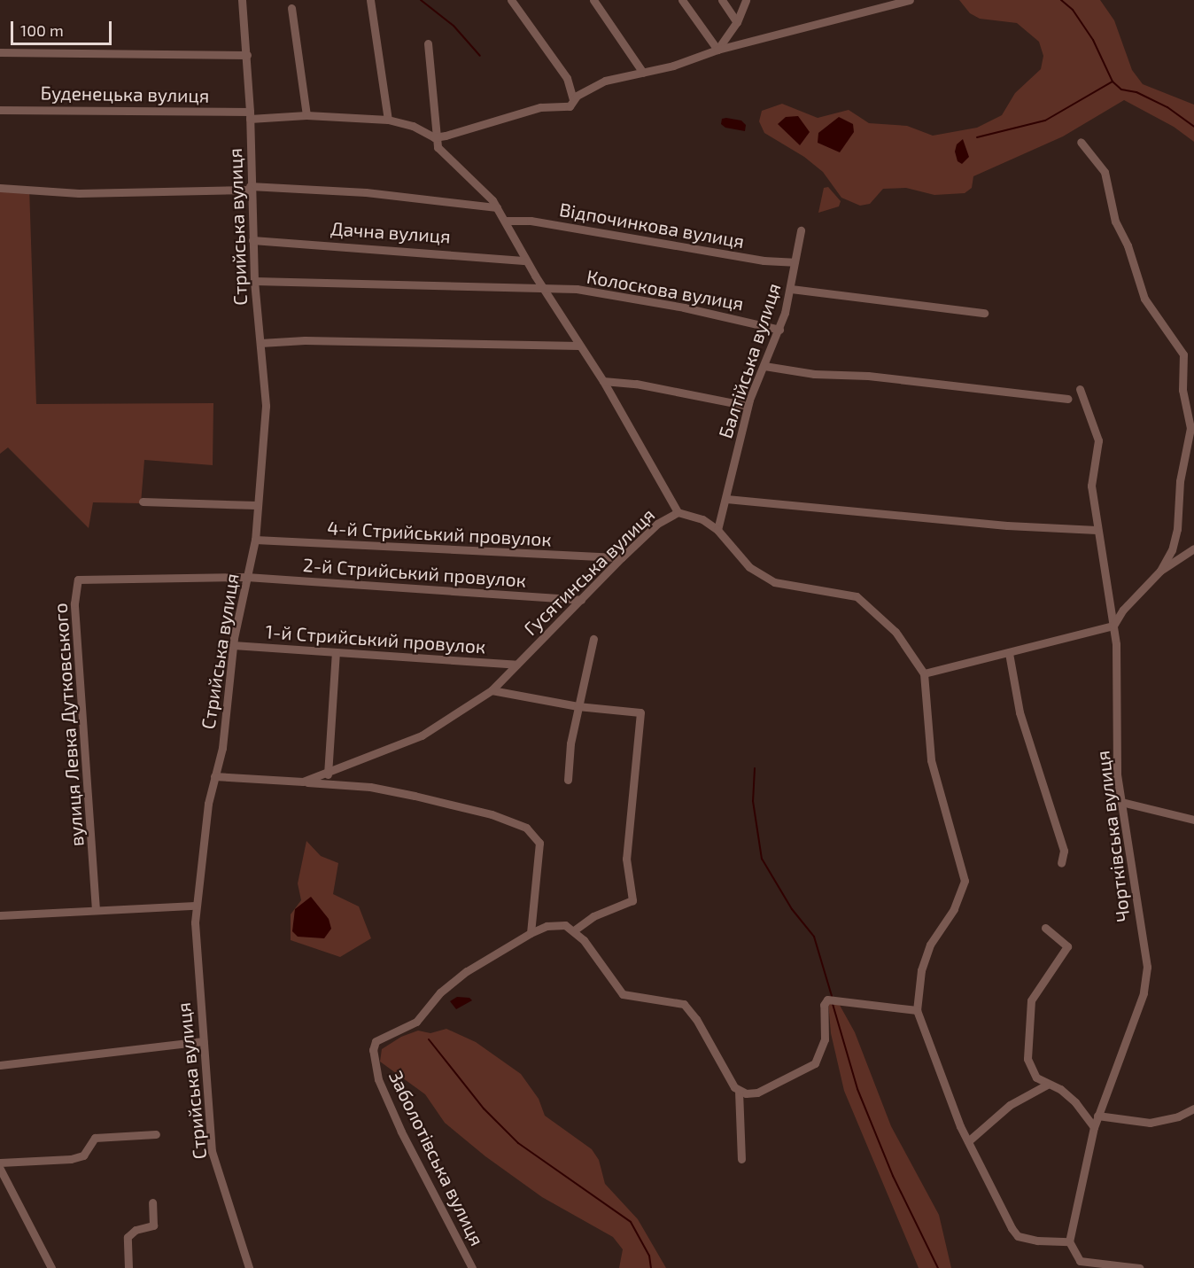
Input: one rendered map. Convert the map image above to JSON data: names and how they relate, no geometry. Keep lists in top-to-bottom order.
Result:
{
  "streets": {
    "street": [
      "Буденецька вулиця",
      "Відпочинкова вулиця",
      "Стрийська вулиця",
      "Дачна вулиця",
      "Колоскова вулиця",
      "Балтійська вулиця",
      "4-й Стрийський провулок",
      "Гусятинська вулиця",
      "2-й Стрийський провулок",
      "1-й Стрийський провулок",
      "вулиця Левка Дутковського",
      "Чортківська вулиця",
      "Заболотівська вулиця"
    ]
  },
  "crossings": [
    ["Буденецька вулиця", "Стрийська вулиця"],
    ["Відпочинкова вулиця", "Балтійська вулиця"],
    ["Стрийська вулиця", "Дачна вулиця"],
    ["Стрийська вулиця", "Колоскова вулиця"],
    ["Стрийська вулиця", "4-й Стрийський провулок"],
    ["Стрийська вулиця", "2-й Стрийський провулок"],
    ["Стрийська вулиця", "1-й Стрийський провулок"],
    ["Стрийська вулиця", "вулиця Левка Дутковського"],
    ["Колоскова вулиця", "Балтійська вулиця"],
    ["Балтійська вулиця", "Гусятинська вулиця"],
    ["4-й Стрийський провулок", "Гусятинська вулиця"],
    ["Гусятинська вулиця", "2-й Стрийський провулок"],
    ["Гусятинська вулиця", "1-й Стрийський провулок"],
    ["Гусятинська вулиця", "Чортківська вулиця"],
    ["2-й Стрийський провулок", "вулиця Левка Дутковського"]
  ],
  "scale_bar": "100 m"
}
